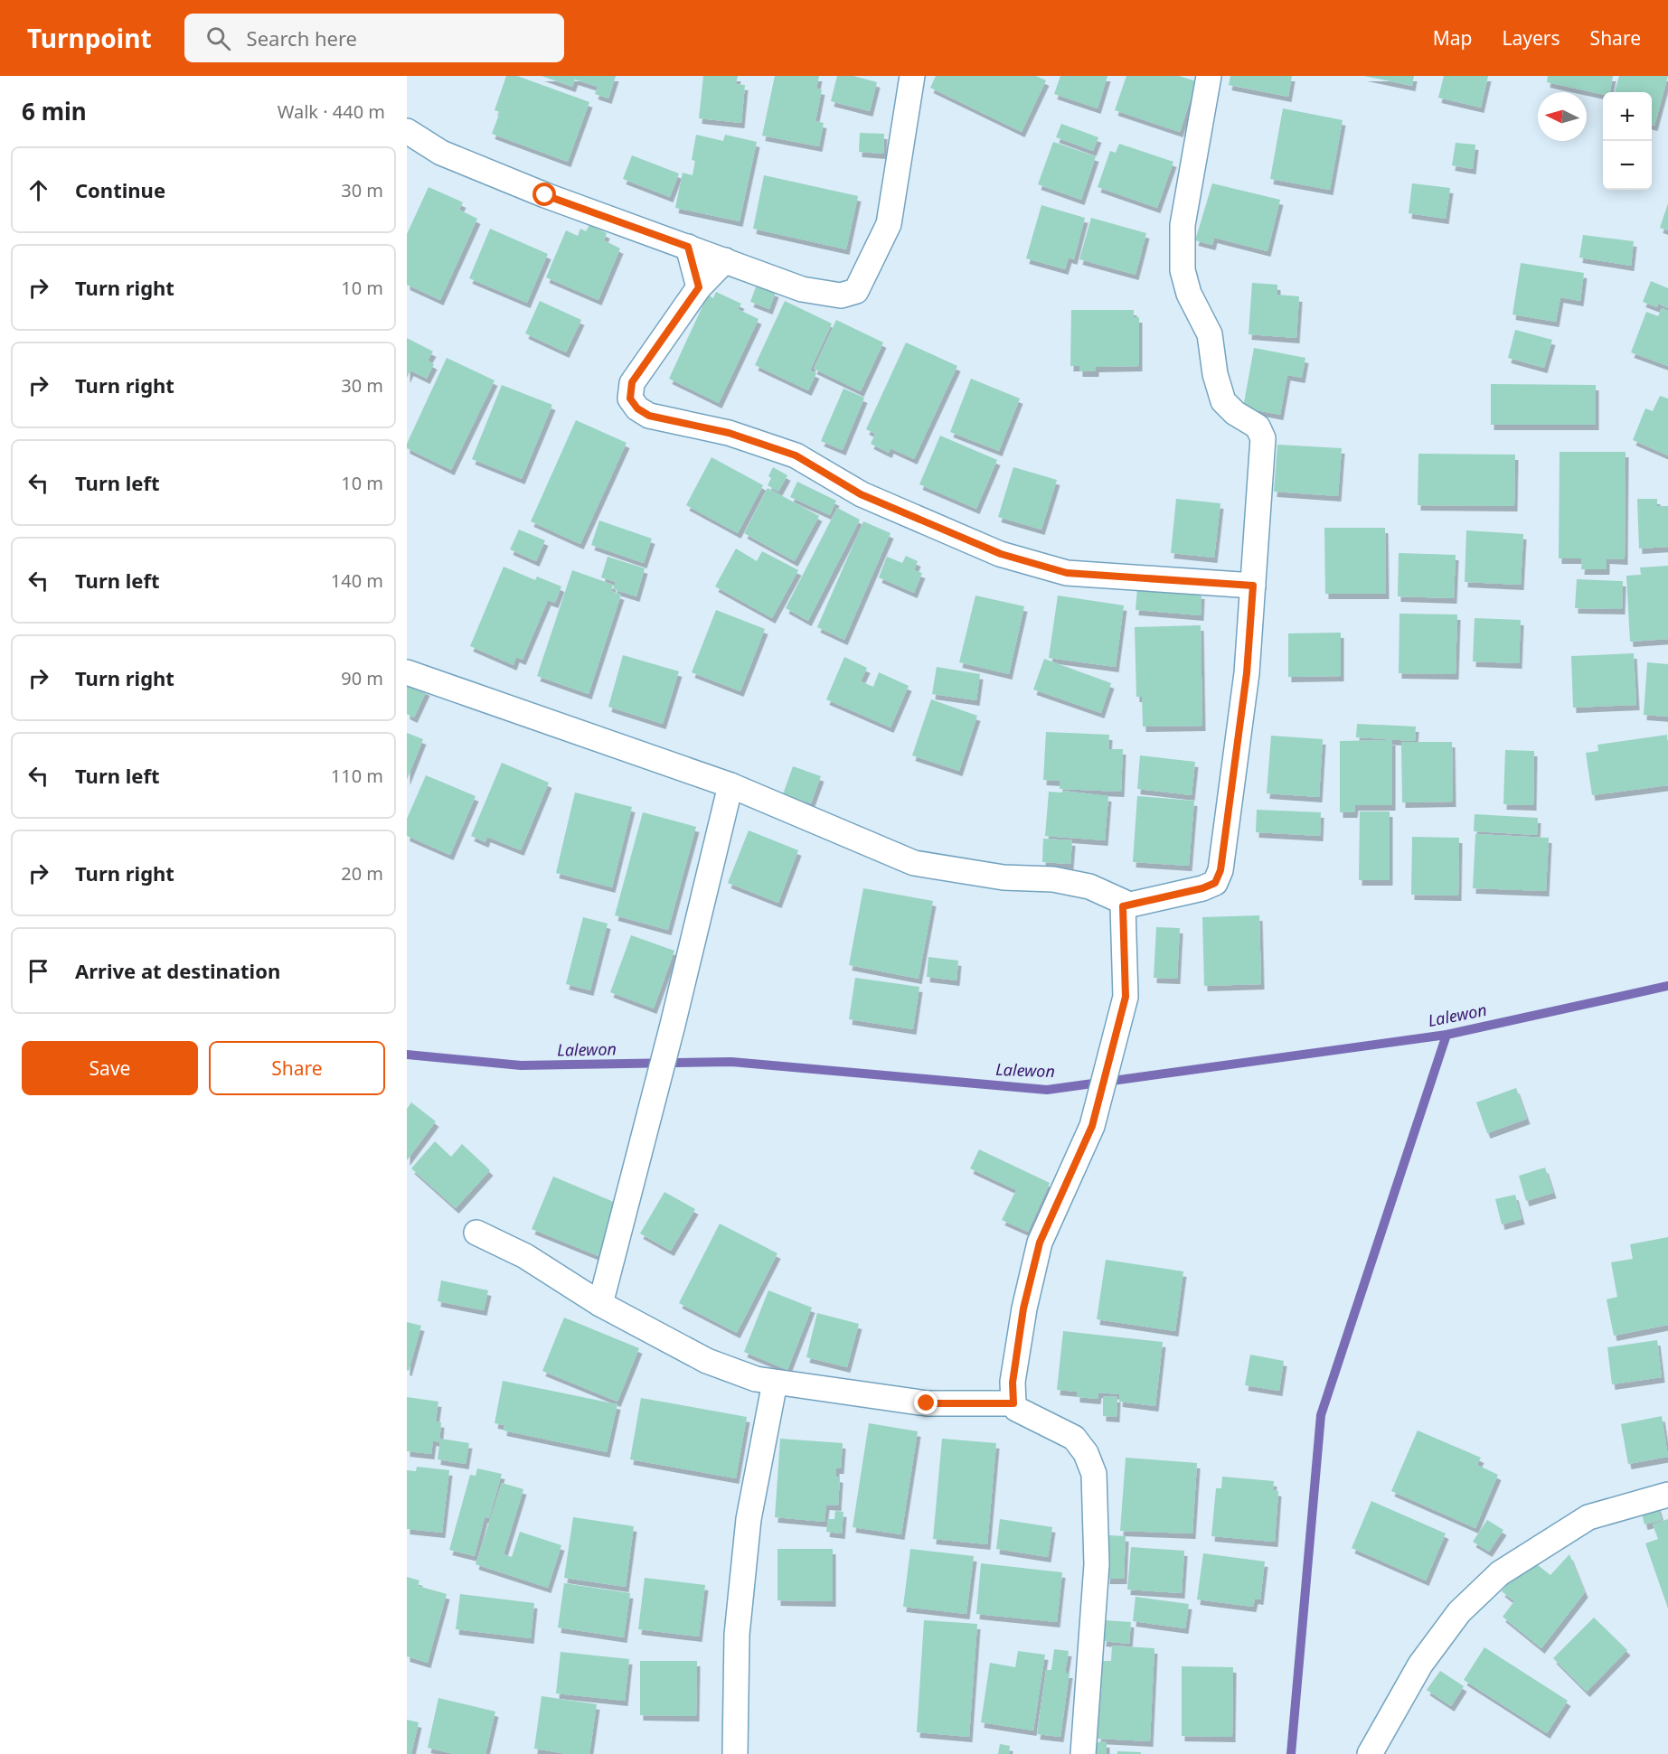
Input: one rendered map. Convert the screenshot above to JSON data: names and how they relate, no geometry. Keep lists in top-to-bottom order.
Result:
{
  "water": ["Lalewon"],
  "north": "left",
  "page": {
    "header": "Turnpoint",
    "search": "Search here",
    "nav": ["Map", "Layers", "Share"],
    "heading": ["6 min", "Walk · 440 m"],
    "map_buttons": ["+", "−"],
    "list": [
      ["Continue", "30 m"],
      ["Turn right", "10 m"],
      ["Turn right", "30 m"],
      ["Turn left", "10 m"],
      ["Turn left", "140 m"],
      ["Turn right", "90 m"],
      ["Turn left", "110 m"],
      ["Turn right", "20 m"],
      "Arrive at destination"
    ],
    "buttons": ["Save", "Share"]
  }
}
